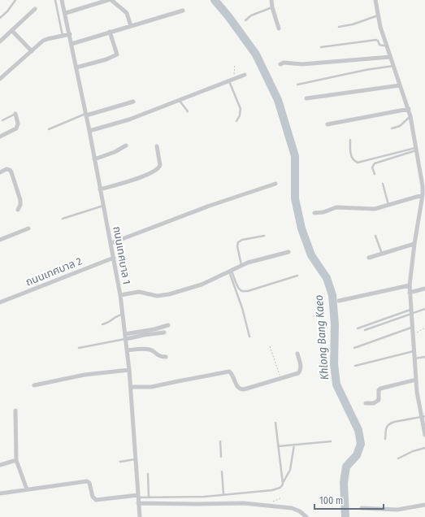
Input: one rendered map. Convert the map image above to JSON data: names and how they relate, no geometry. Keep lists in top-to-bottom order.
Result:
{
  "streets": {
    "street": ["ถนนเทศบาล 1", "ถนนเทศบาล 2"]
  },
  "crossings": [
    ["ถนนเทศบาล 1", "ถนนเทศบาล 2"]
  ],
  "water": ["Khlong Bang Kaeo"],
  "scale_bar": "100 m"
}
